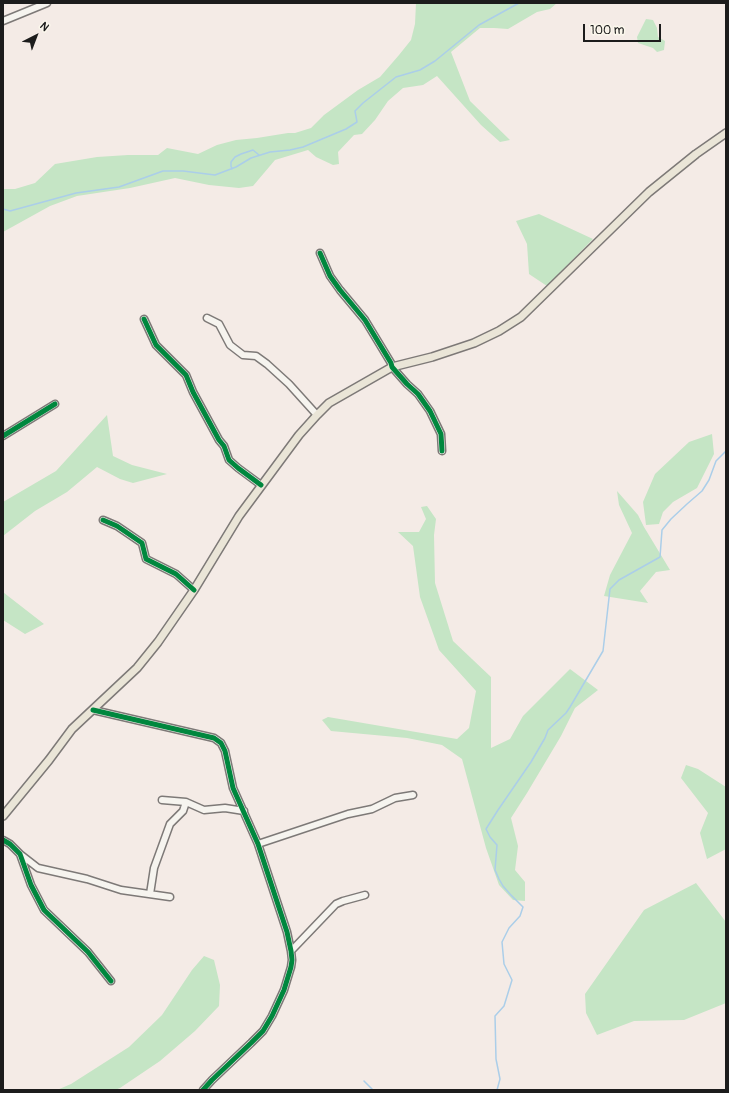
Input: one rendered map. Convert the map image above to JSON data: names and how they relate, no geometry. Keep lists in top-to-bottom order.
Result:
{
  "scale_bar": "100 m",
  "north": "top right"
}
